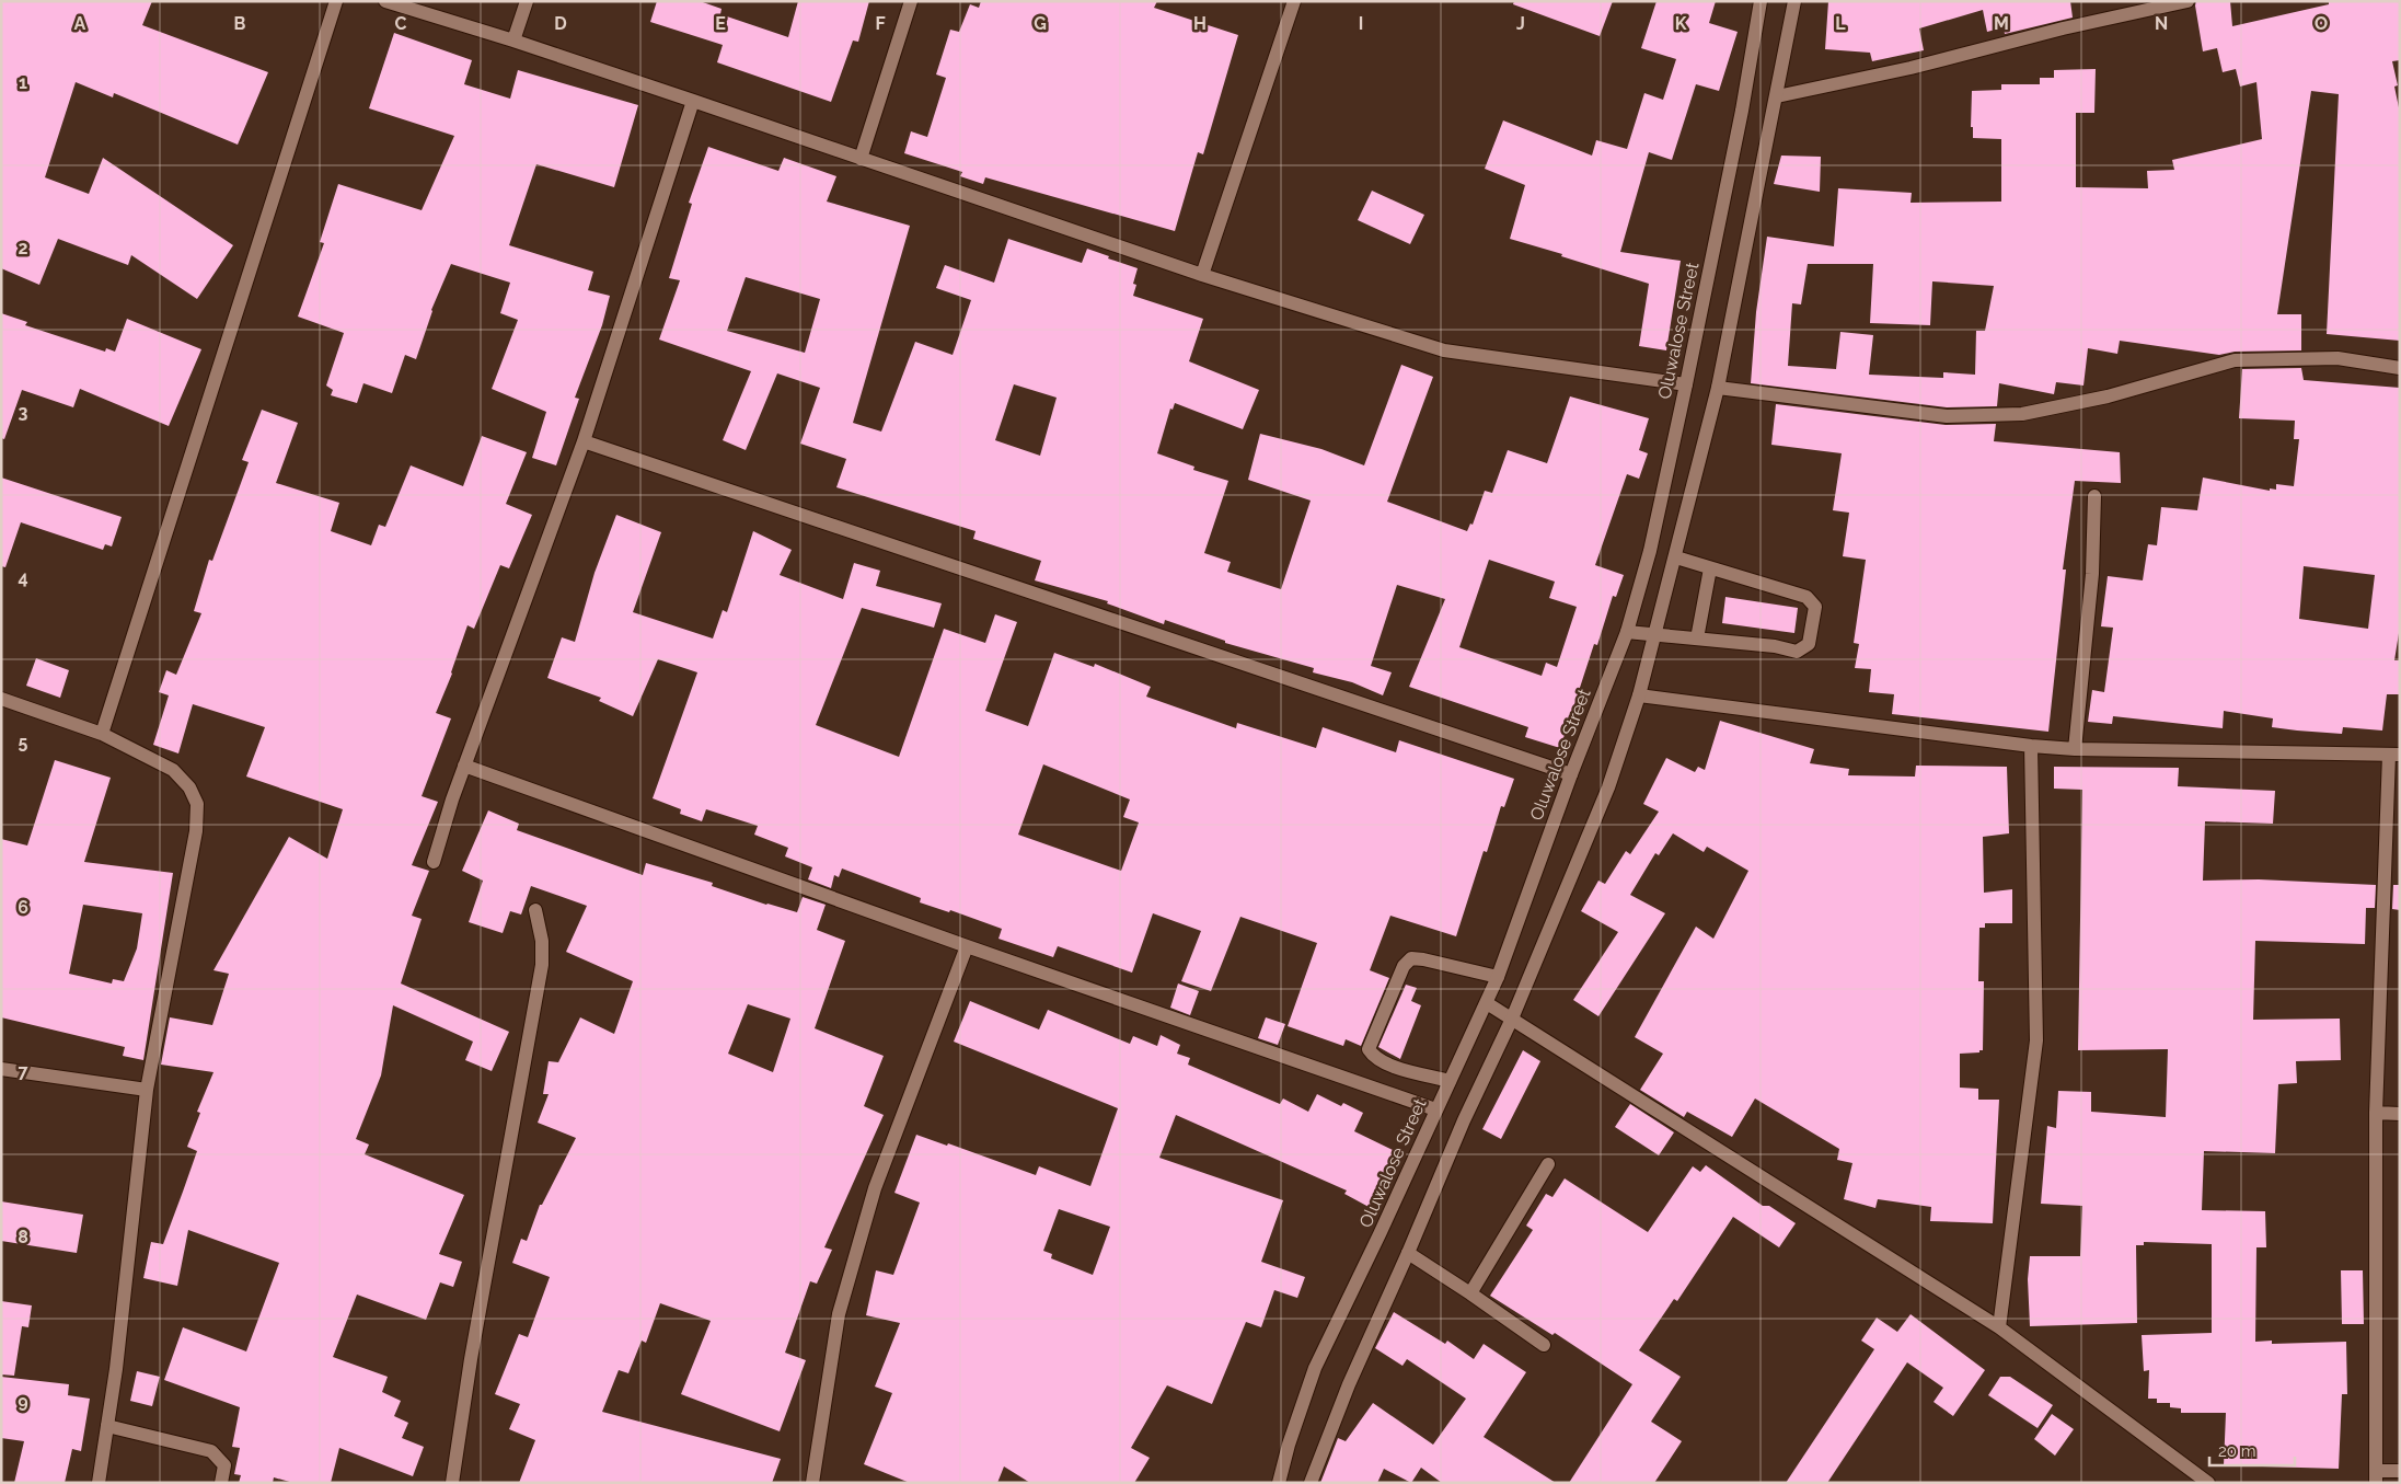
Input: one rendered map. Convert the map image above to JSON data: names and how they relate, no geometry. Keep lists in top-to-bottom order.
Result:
{
  "streets": {
    "street": ["Oluwalose Street"]
  },
  "scale_bar": "20 m",
  "grid": {
    "columns": [
      "A",
      "B",
      "C",
      "D",
      "E",
      "F",
      "G",
      "H",
      "I",
      "J",
      "K",
      "L",
      "M",
      "N",
      "O"
    ],
    "rows": [
      "1",
      "2",
      "3",
      "4",
      "5",
      "6",
      "7",
      "8",
      "9"
    ]
  }
}
